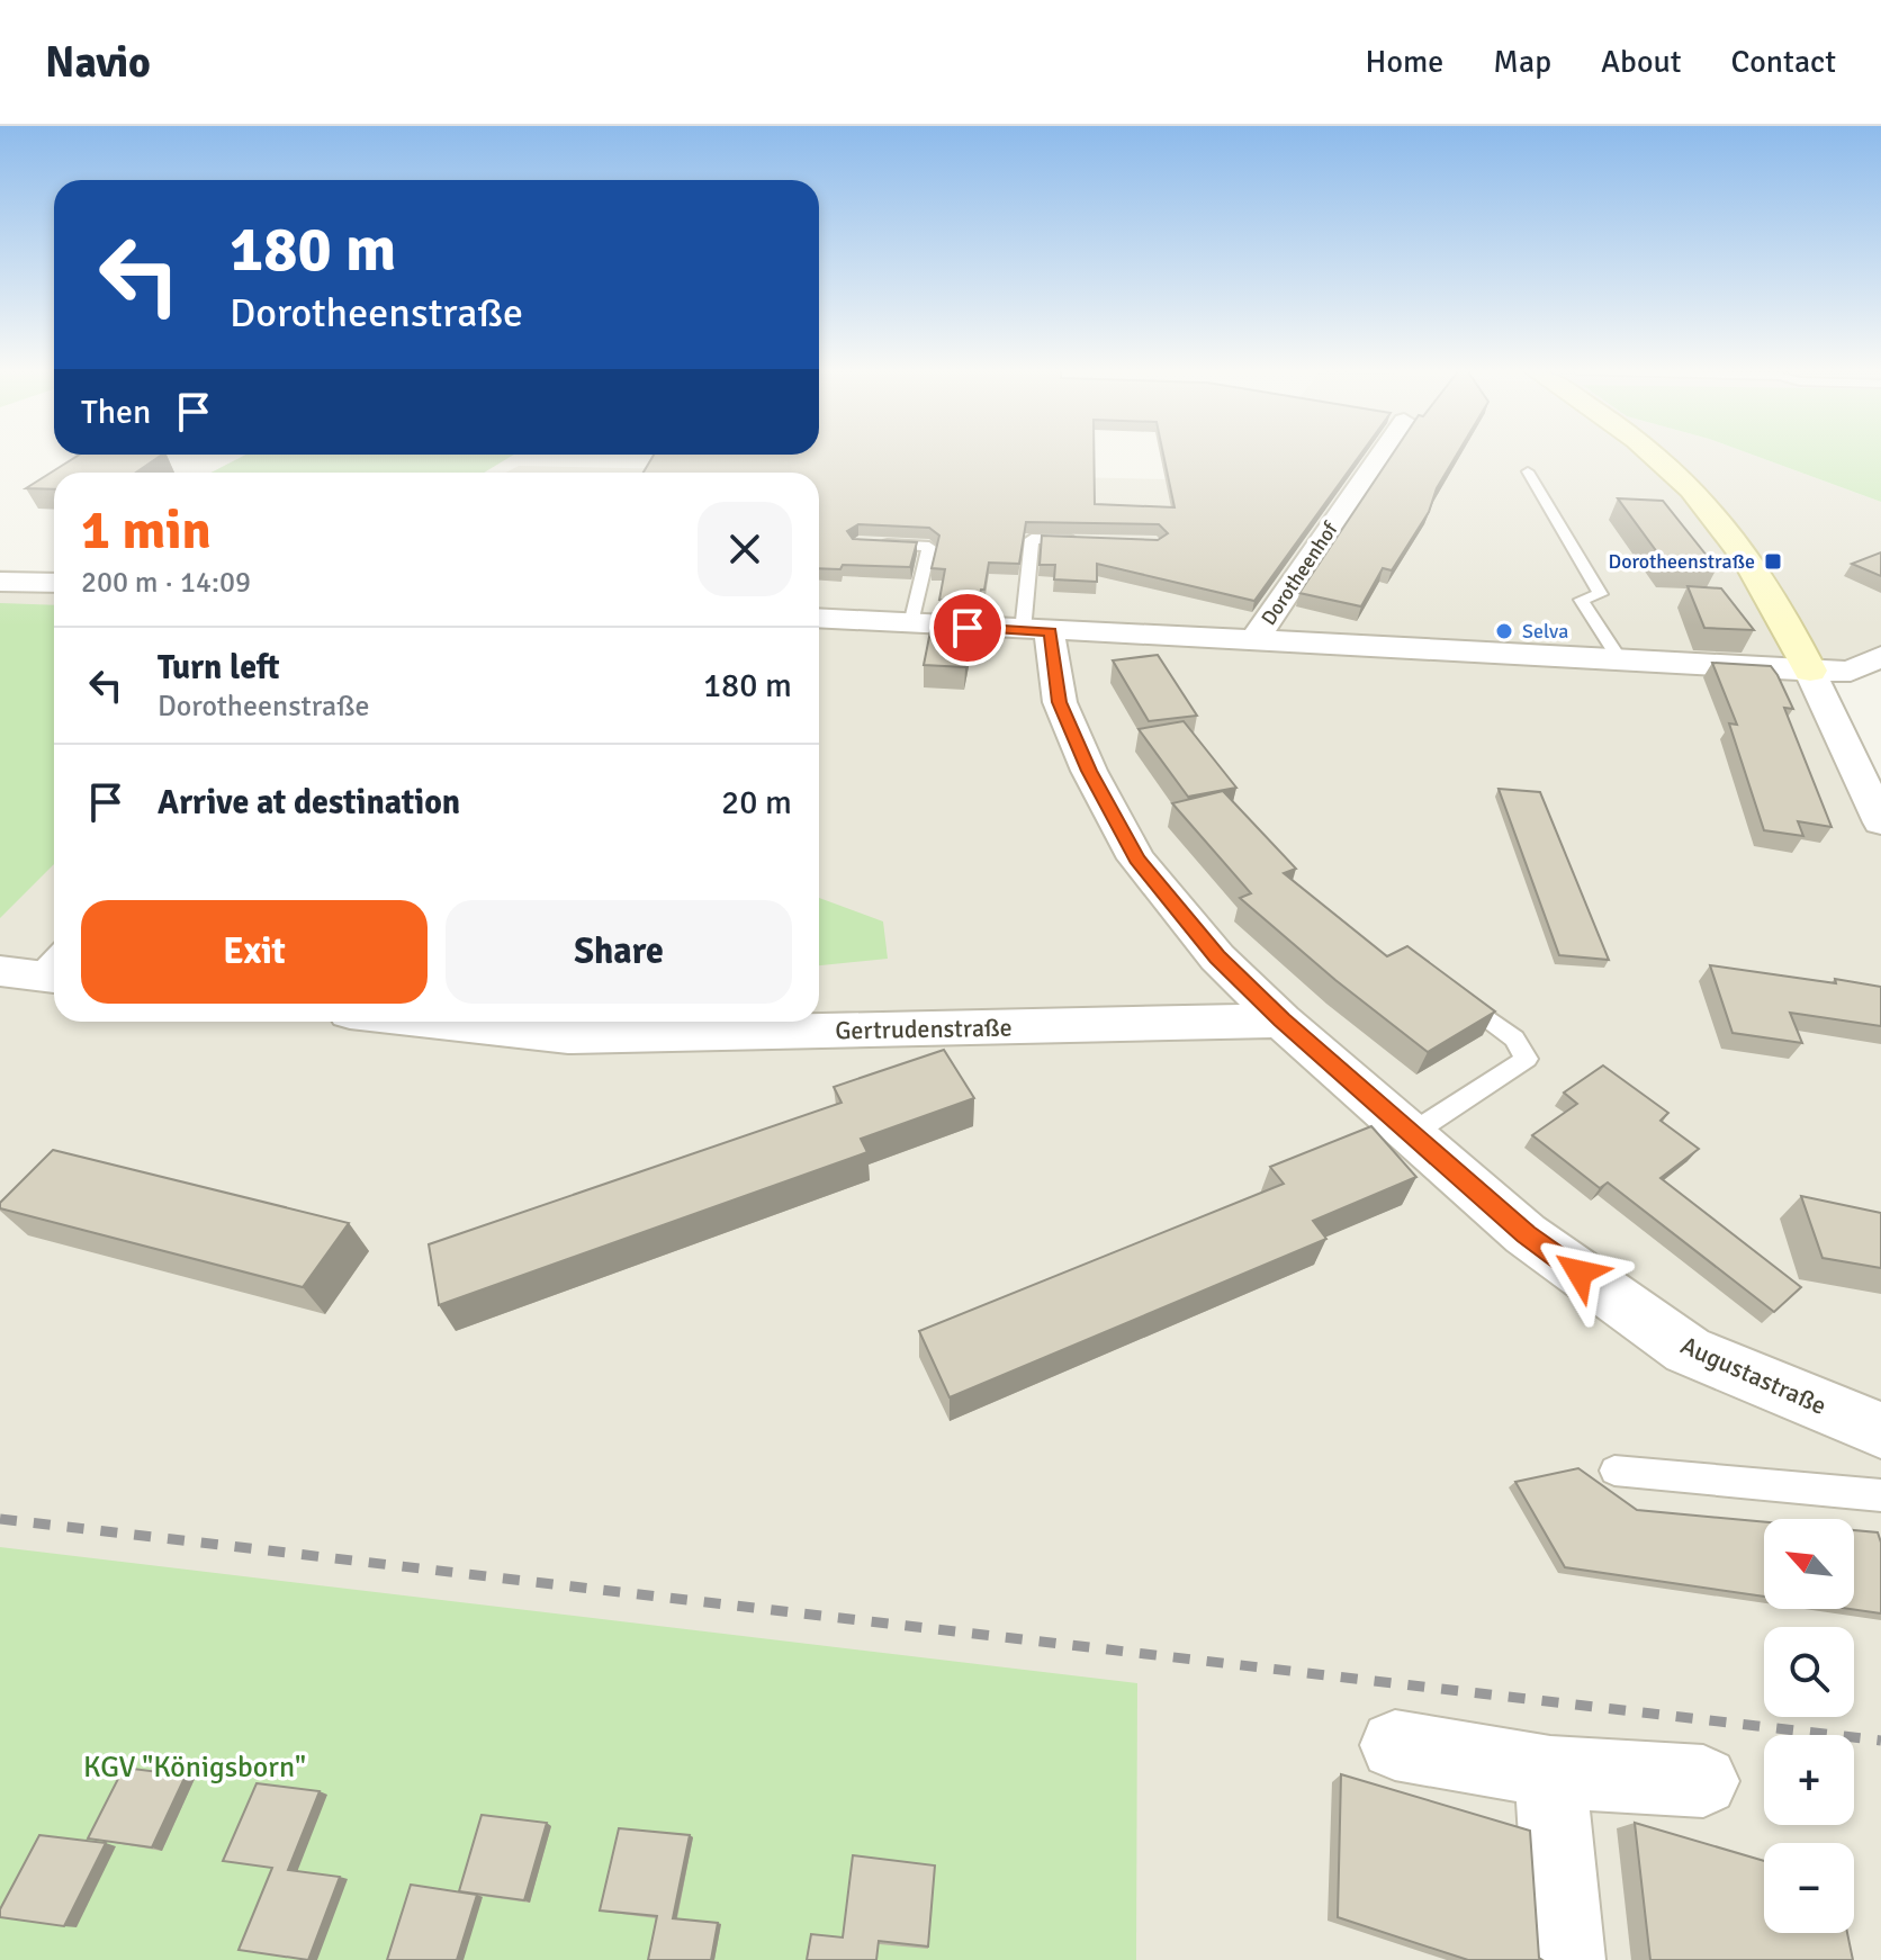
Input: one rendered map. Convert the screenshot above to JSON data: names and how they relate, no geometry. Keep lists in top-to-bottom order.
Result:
{
  "streets": {
    "street": ["Dorotheenhof", "Gertrudenstraße", "Augustastraße"]
  },
  "crossings": [
    ["Gertrudenstraße", "Augustastraße"]
  ],
  "parks": ["KGV \"Königsborn\""],
  "places": {
    "transit": ["Dorotheenstraße"],
    "other": ["Selva"]
  },
  "north": "top left",
  "page": {
    "header": "Navio",
    "nav": [
      "Home",
      "Map",
      "About",
      "Contact"
    ],
    "turn": ["180 m", "Dorotheenstraße"],
    "then": "Then",
    "heading": ["1 min", "200 m · 14:09"],
    "list": [
      {
        "name": "Turn left",
        "note": "Dorotheenstraße",
        "value": "180 m"
      },
      {
        "name": "Arrive at destination",
        "value": "20 m"
      }
    ],
    "buttons": ["Exit", "Share"],
    "map_buttons": ["+", "−"]
  }
}
